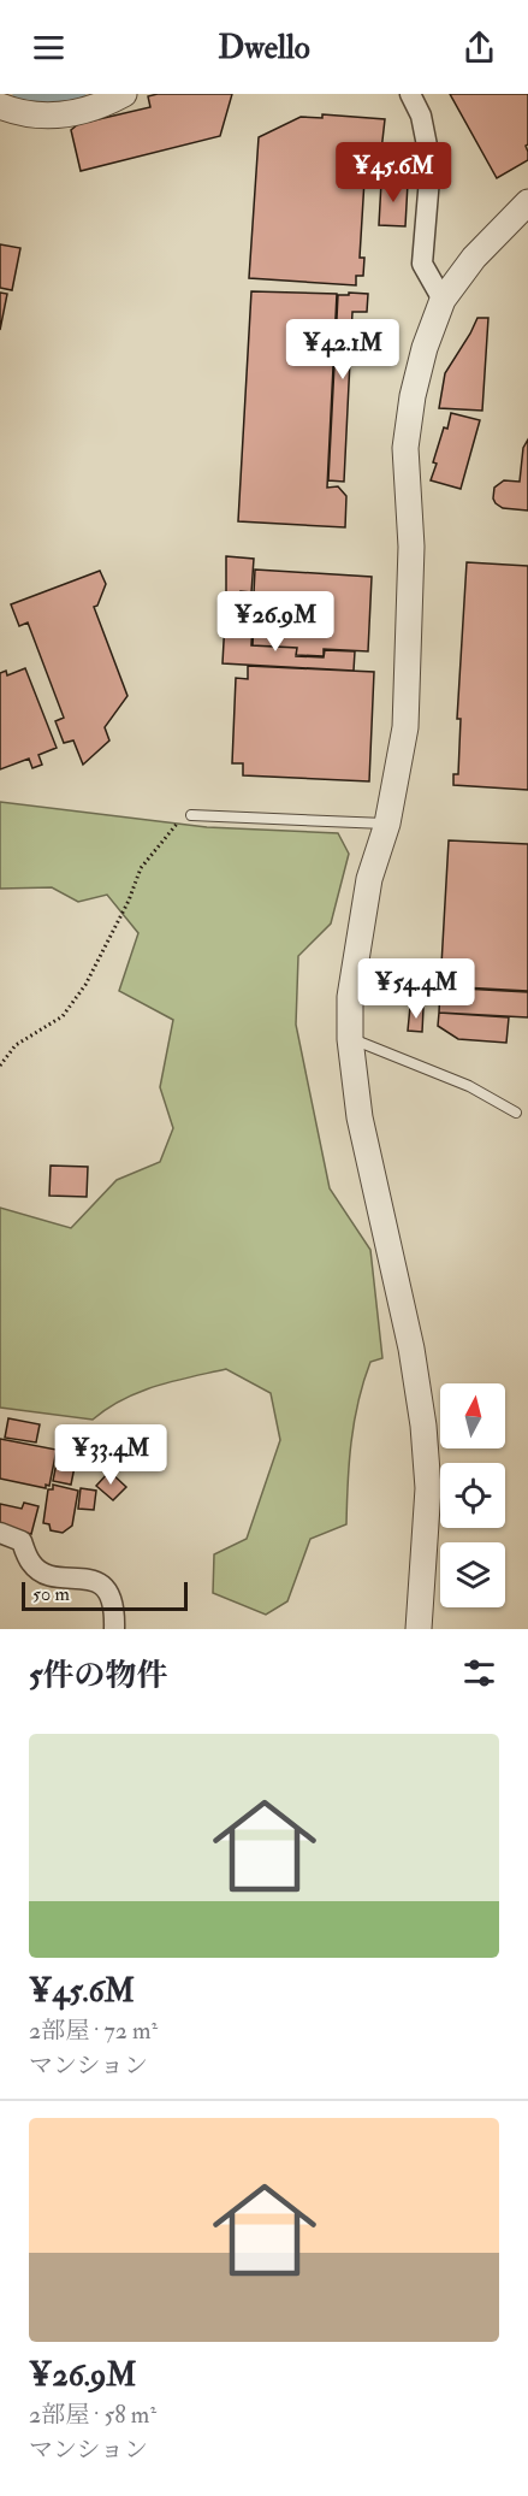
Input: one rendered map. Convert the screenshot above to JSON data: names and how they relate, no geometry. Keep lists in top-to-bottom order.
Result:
{
  "scale_bar": "50 m",
  "north": "top",
  "page": {
    "header": "Dwello",
    "price": [
      "¥45.6M",
      "¥42.1M",
      "¥26.9M",
      "¥54.4M",
      "¥33.4M"
    ],
    "scale": "50 m",
    "heading": "5件の物件",
    "list": [
      {
        "name": "¥45.6M",
        "note": "2部屋 · 72 m² · マンション"
      },
      {
        "name": "¥26.9M",
        "note": "2部屋 · 58 m² · マンション"
      }
    ]
  }
}
